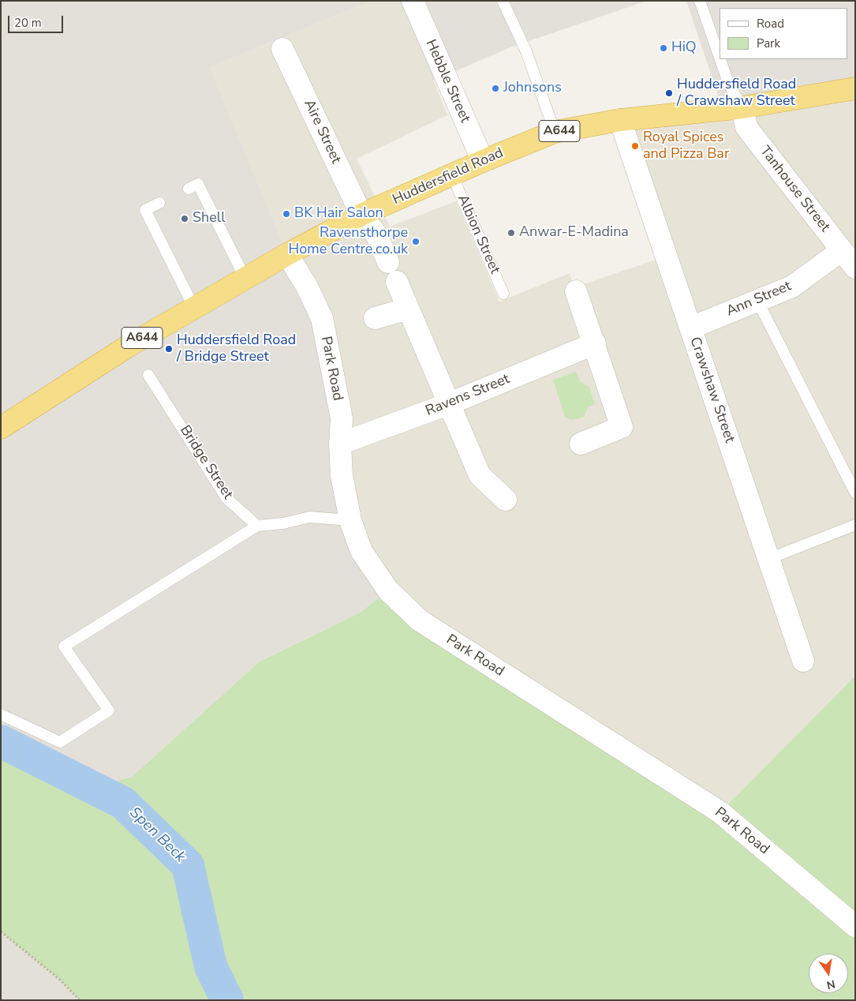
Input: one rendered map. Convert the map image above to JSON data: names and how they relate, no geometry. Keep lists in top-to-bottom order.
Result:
{
  "streets": {
    "highway": ["A644", "Huddersfield Road"],
    "street": [
      "Hebble Street",
      "Aire Street",
      "Tanhouse Street",
      "Ann Street",
      "Park Road",
      "Crawshaw Street",
      "Ravens Street"
    ],
    "lane": ["Albion Street", "Bridge Street"]
  },
  "crossings": [
    ["Hebble Street", "Huddersfield Road"],
    ["Aire Street", "Huddersfield Road"],
    ["Huddersfield Road", "Tanhouse Street"],
    ["Huddersfield Road", "Albion Street"],
    ["Huddersfield Road", "Park Road"],
    ["Huddersfield Road", "Crawshaw Street"],
    ["Tanhouse Street", "Ann Street"],
    ["Ann Street", "Crawshaw Street"],
    ["Park Road", "Ravens Street"]
  ],
  "water": ["Spen Beck"],
  "places": [
    "HiQ",
    "Johnsons",
    "Huddersfield Road / Crawshaw Street",
    "Royal Spices and Pizza Bar",
    "BK Hair Salon",
    "Shell",
    "Anwar-E-Madina",
    "Ravensthorpe Home Centre.co.uk",
    "Huddersfield Road / Bridge Street"
  ],
  "legend": ["Road", "Park"],
  "scale_bar": "20 m",
  "north": "bottom"
}
